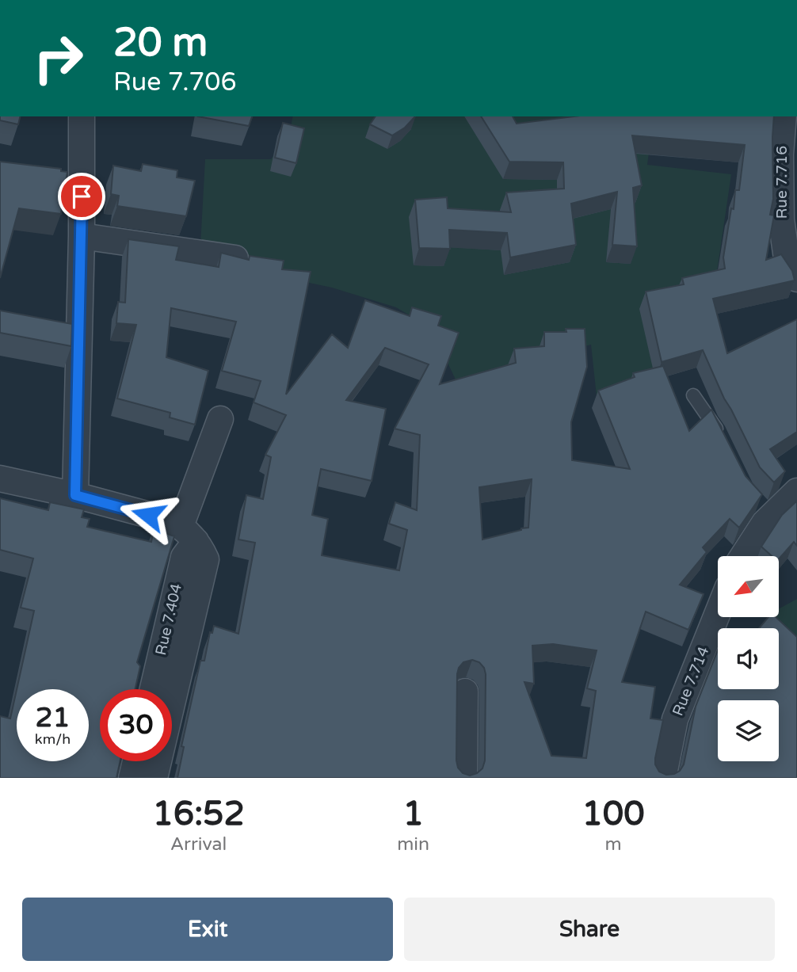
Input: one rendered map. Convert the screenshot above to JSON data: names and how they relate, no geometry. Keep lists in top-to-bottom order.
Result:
{
  "streets": {
    "street": ["Rue 7.716", "Rue 7.404", "Rue 7.714"]
  },
  "north": "bottom left",
  "page": {
    "turn": ["20 m", "Rue 7.706"],
    "speed": "21 km/h",
    "limit": "30",
    "eta": [
      "16:52",
      "Arrival",
      "1",
      "min",
      "100",
      "m"
    ],
    "buttons": ["Exit", "Share"]
  }
}
